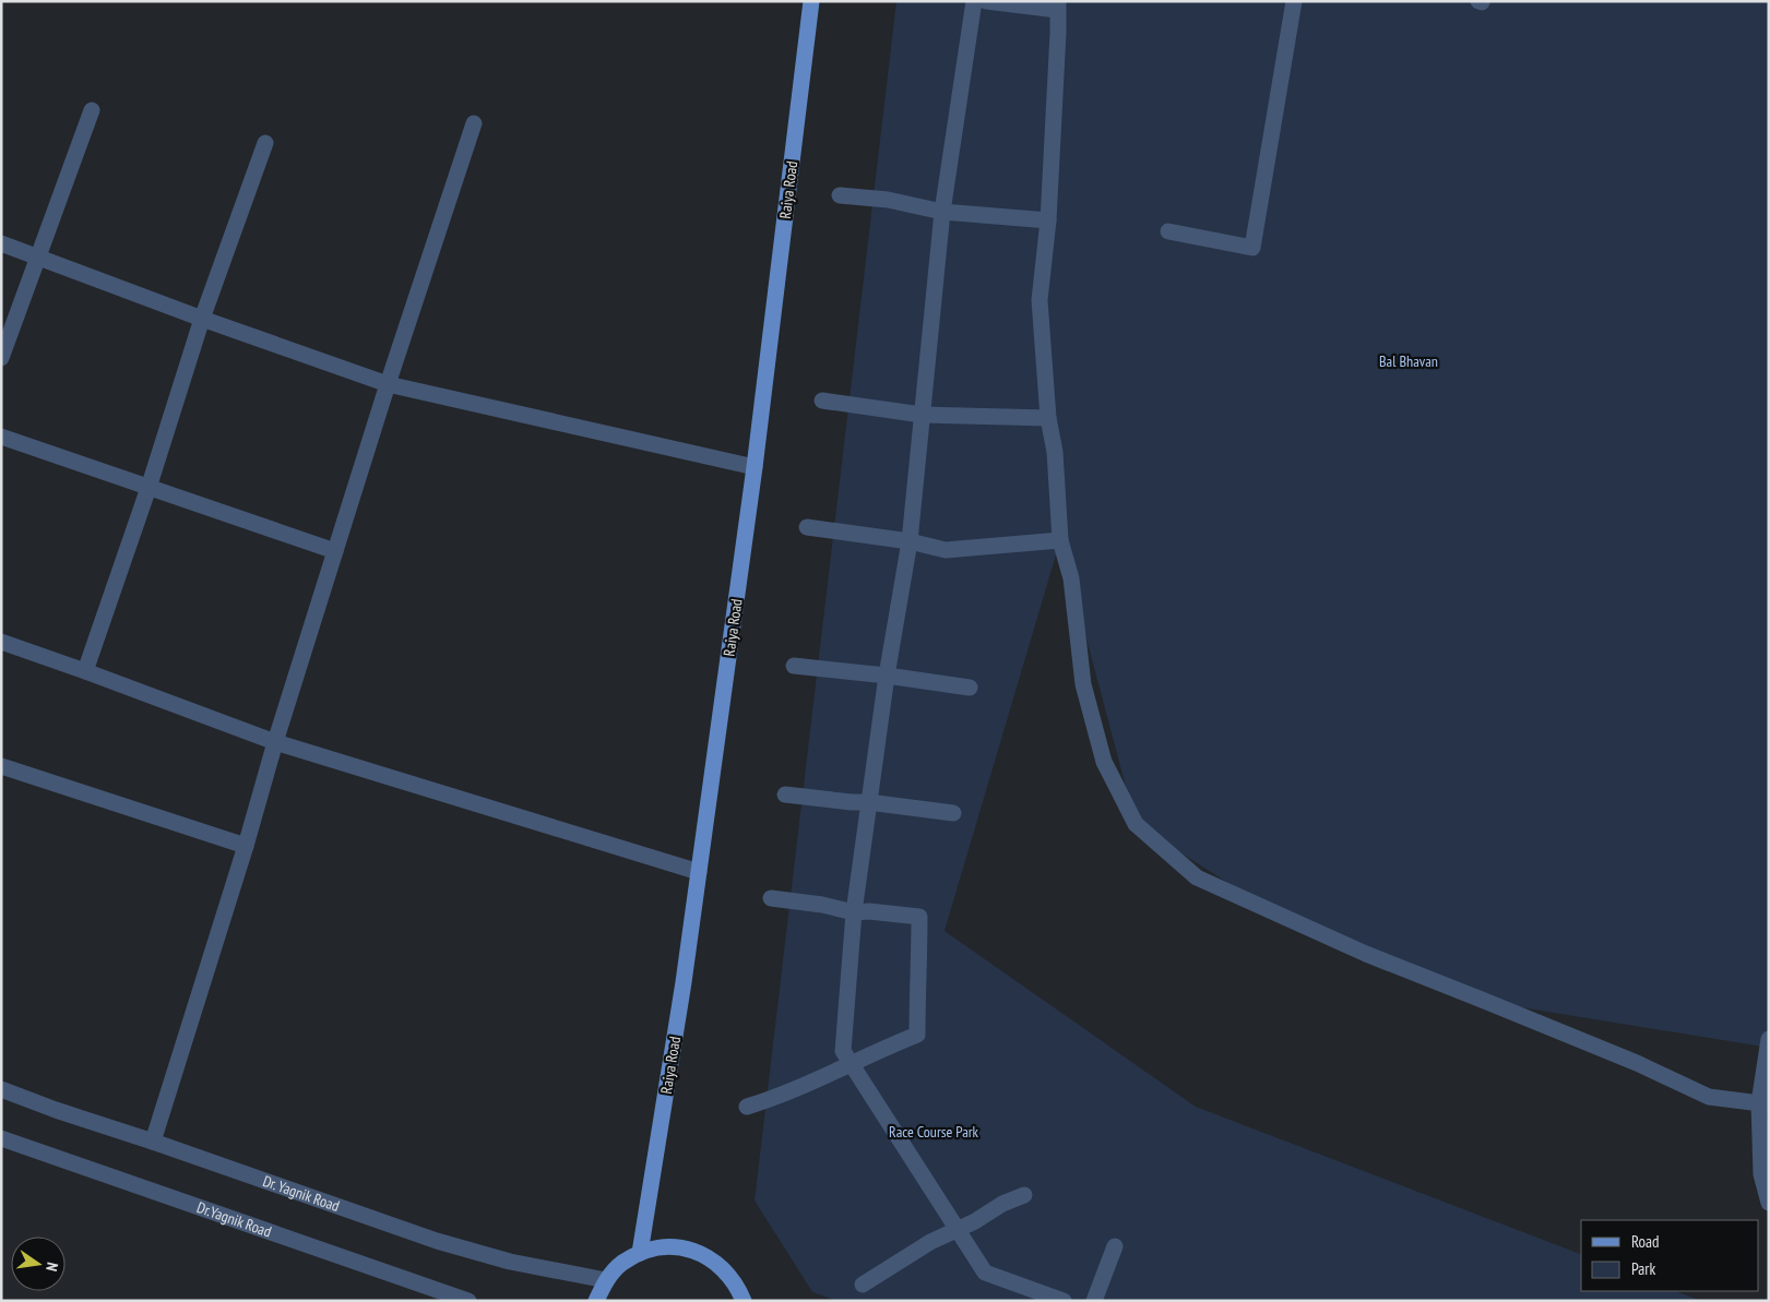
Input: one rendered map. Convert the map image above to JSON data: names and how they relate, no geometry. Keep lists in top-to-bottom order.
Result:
{
  "streets": {
    "main road": ["Raiya Road"],
    "street": ["Dr. Yagnik Road", "Dr.Yagnik Road"]
  },
  "parks": ["Bal Bhavan", "Race Course Park"],
  "legend": ["Road", "Park"],
  "north": "right"
}
